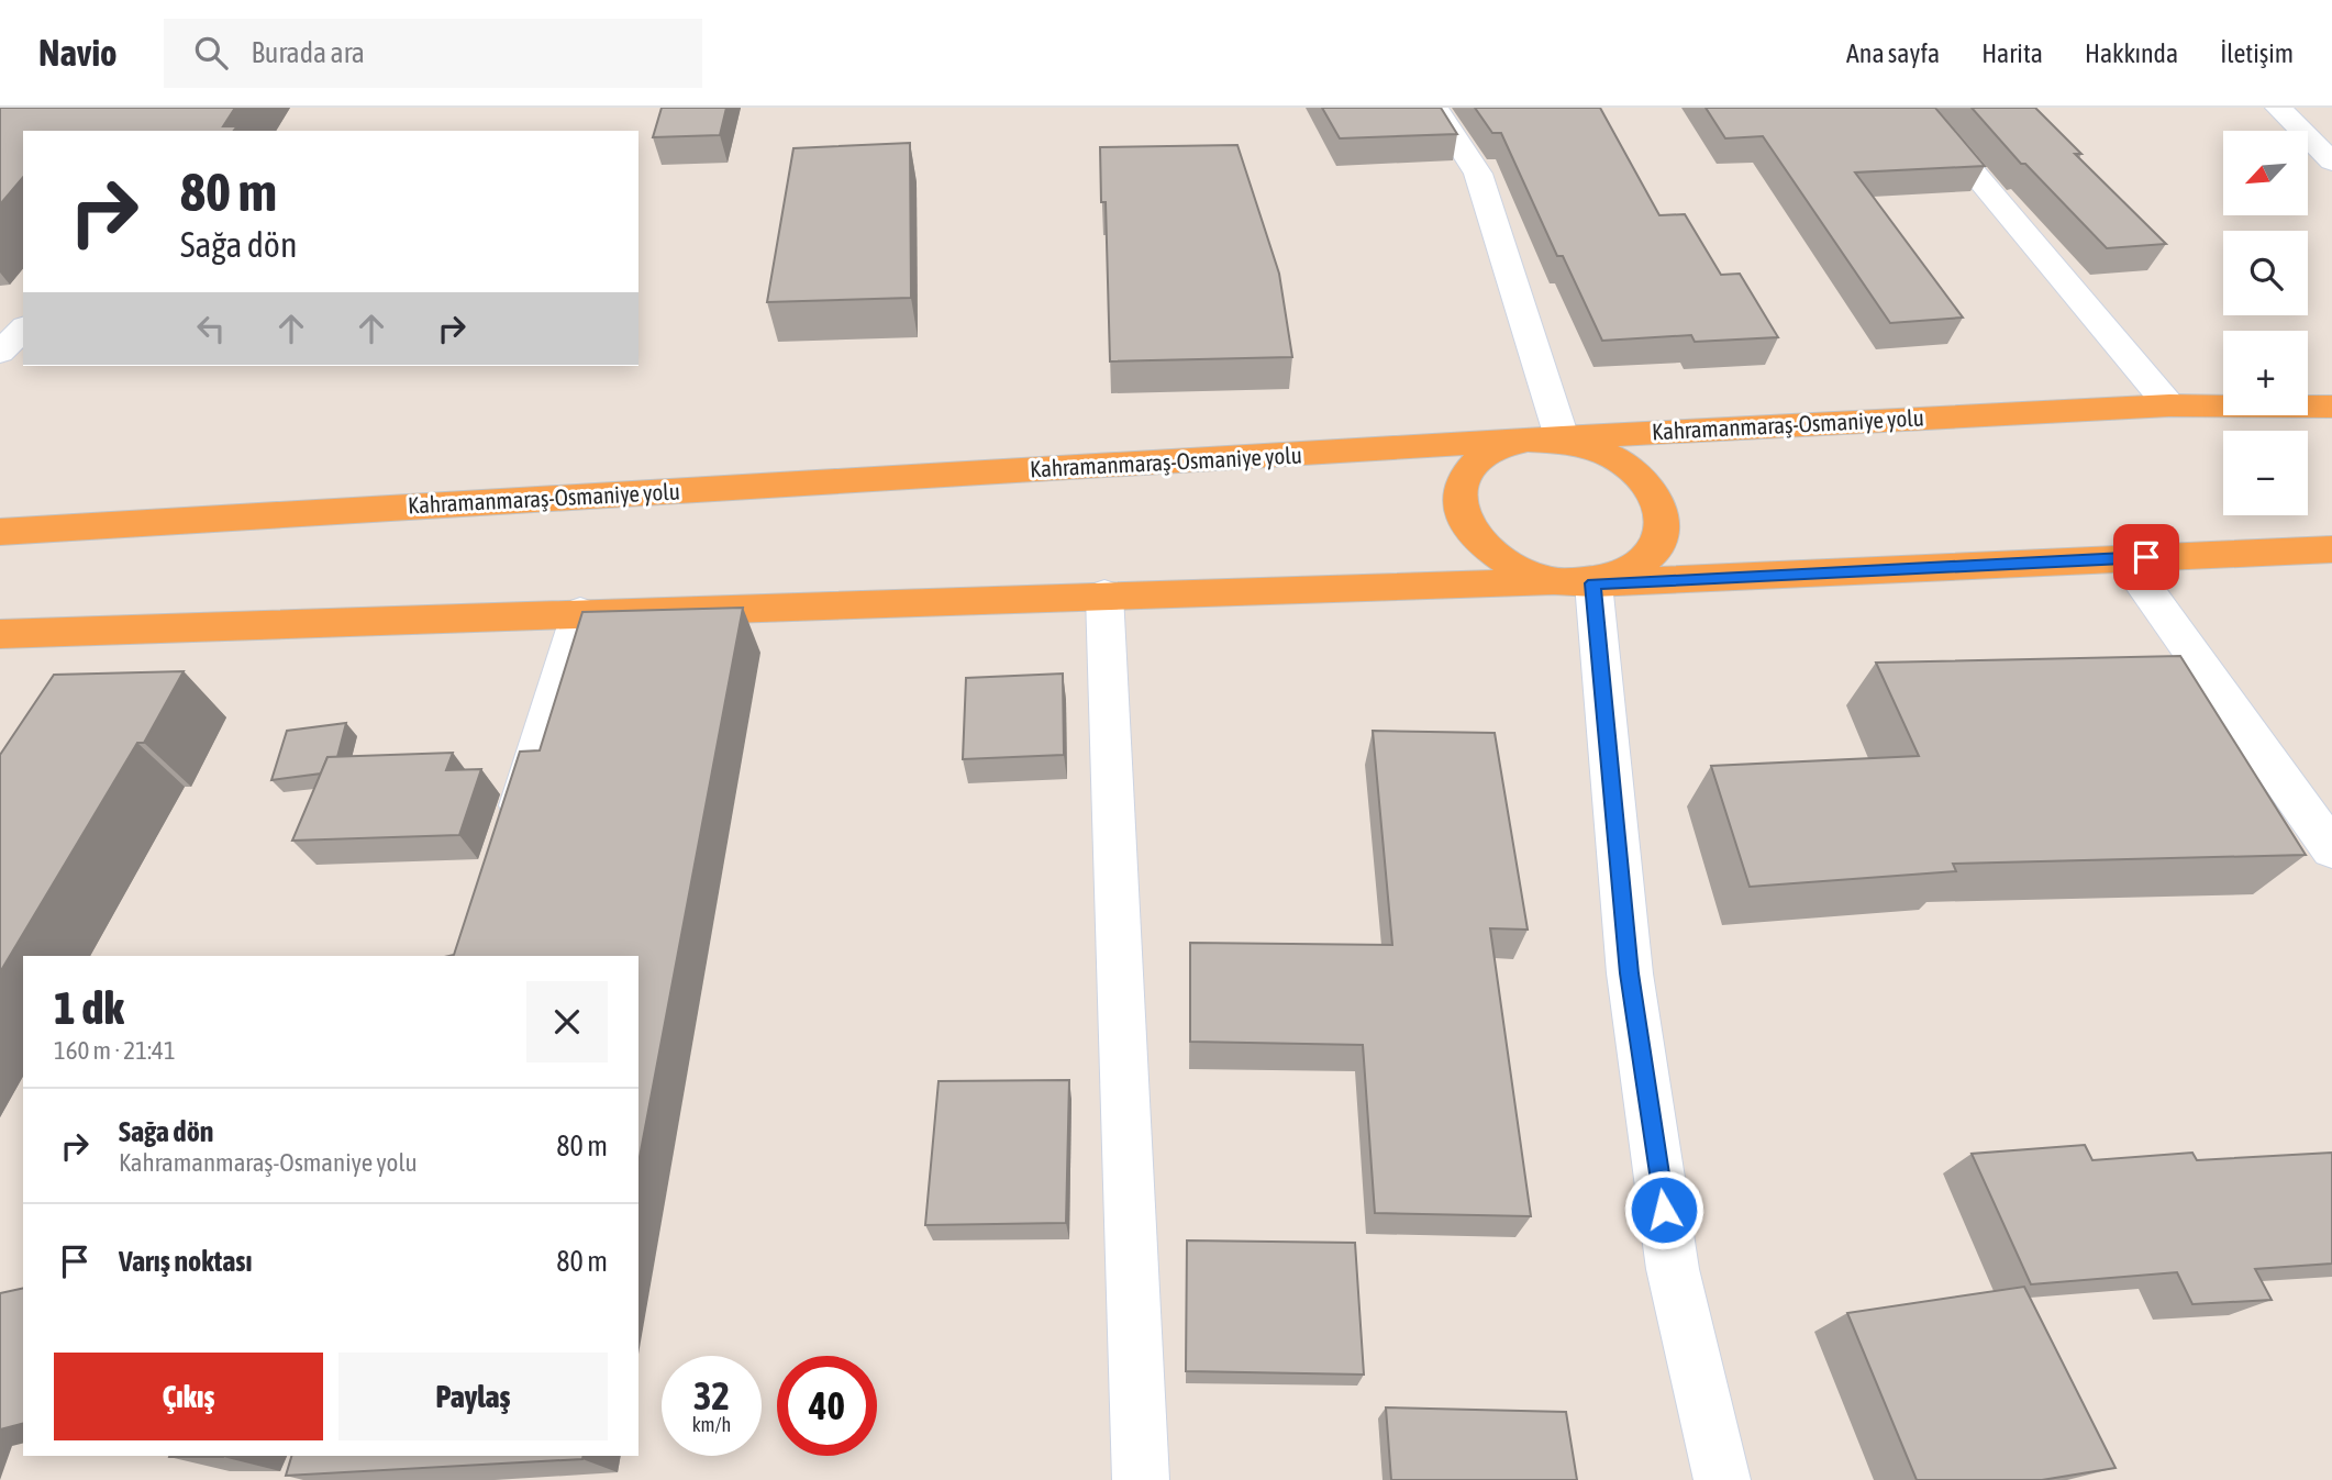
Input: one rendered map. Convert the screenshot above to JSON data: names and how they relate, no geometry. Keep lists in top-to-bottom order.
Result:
{
  "streets": {
    "highway": ["Kahramanmaraş-Osmaniye yolu"]
  },
  "north": "bottom left",
  "page": {
    "header": "Navio",
    "search": "Burada ara",
    "nav": [
      "Ana sayfa",
      "Harita",
      "Hakkında",
      "İletişim"
    ],
    "map_buttons": ["+", "−"],
    "turn": ["80 m", "Sağa dön"],
    "heading": ["1 dk", "160 m · 21:41"],
    "list": [
      {
        "name": "Sağa dön",
        "note": "Kahramanmaraş-Osmaniye yolu",
        "value": "80 m"
      },
      {
        "name": "Varış noktası",
        "value": "80 m"
      }
    ],
    "buttons": ["Çıkış", "Paylaş"],
    "speed": "32 km/h",
    "limit": "40"
  }
}
